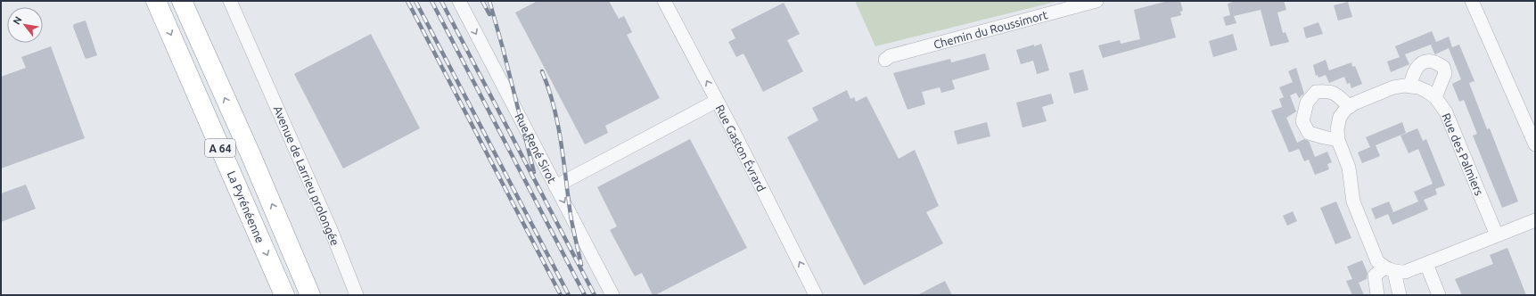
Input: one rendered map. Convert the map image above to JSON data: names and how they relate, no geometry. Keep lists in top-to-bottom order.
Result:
{
  "streets": {
    "highway": ["A 64", "La Pyrénéenne"],
    "street": [
      "Chemin du Roussimort",
      "Rue René Sirot",
      "Rue Gaston Évrard",
      "Rue des Palmiers",
      "Avenue de Larrieu prolongée"
    ]
  },
  "one_way": ["Rue René Sirot", "Rue Gaston Évrard"],
  "north": "top left"
}
